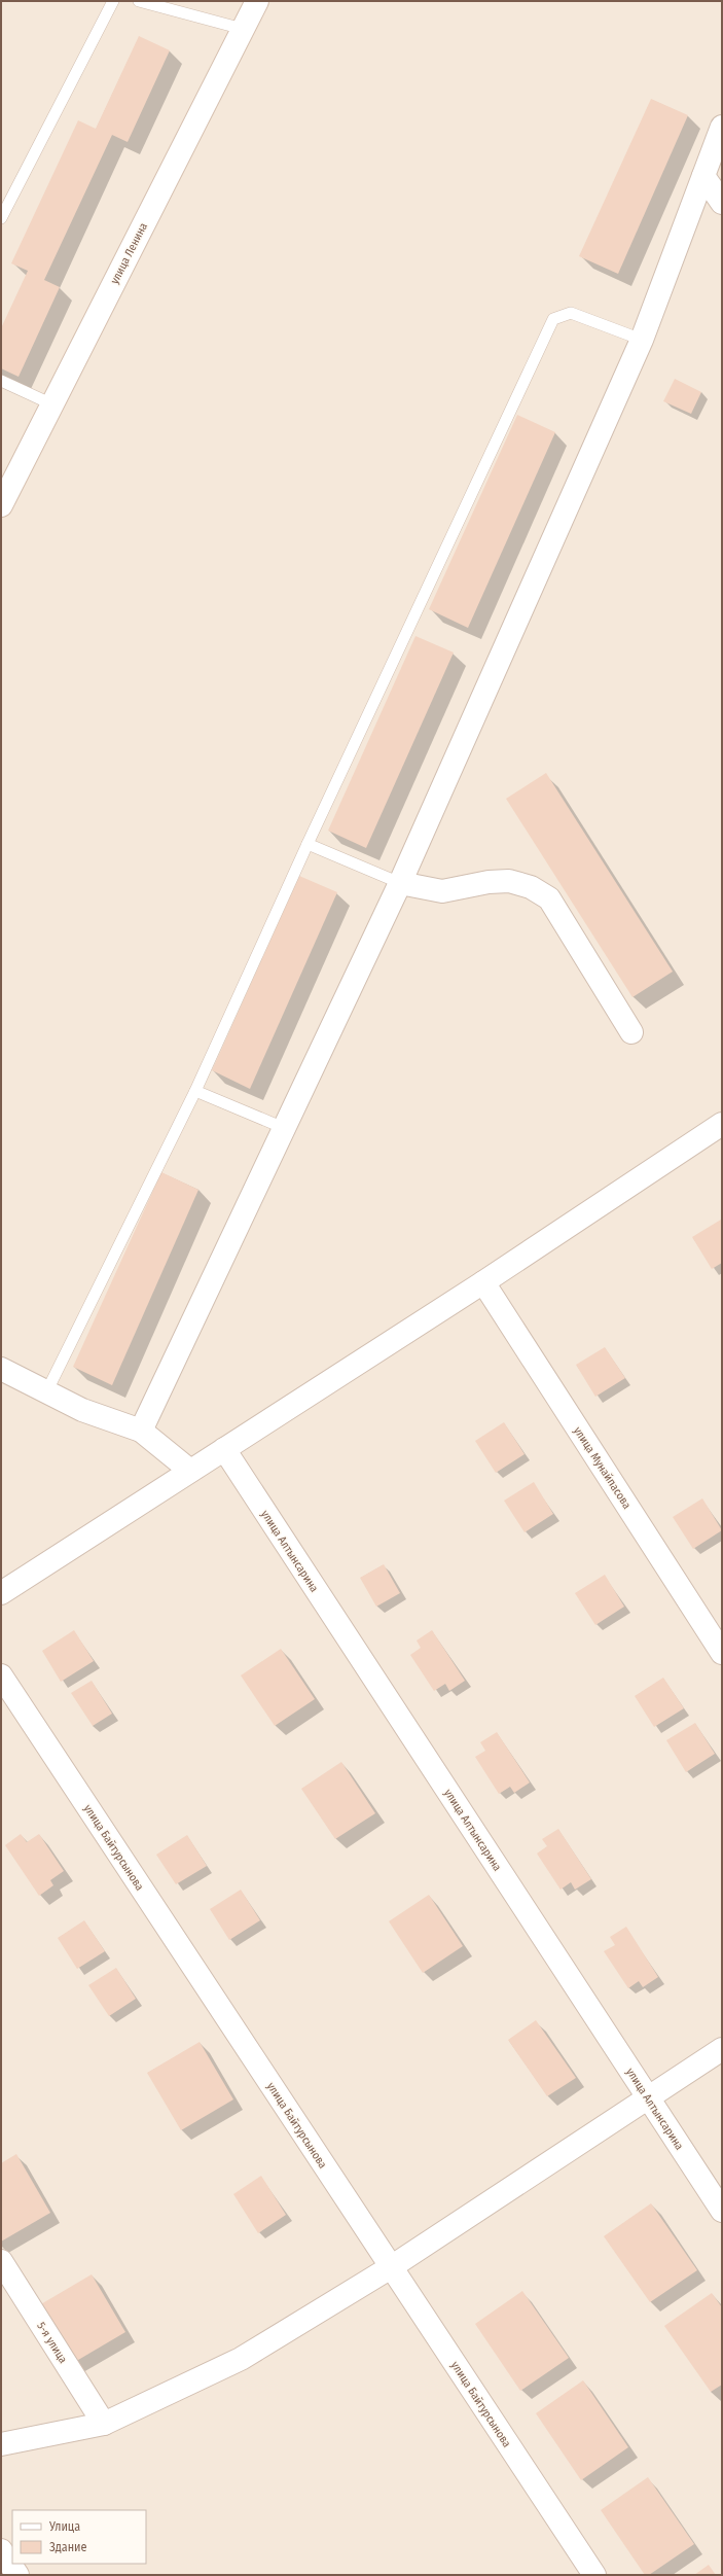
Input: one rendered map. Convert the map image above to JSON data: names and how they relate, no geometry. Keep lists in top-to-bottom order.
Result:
{
  "streets": {
    "street": [
      "улица Ленина",
      "улица Мунайпасова",
      "улица Алтынсарина",
      "улица Байтурсынова",
      "5-я улица"
    ]
  },
  "legend": ["Улица", "Здание"]
}
